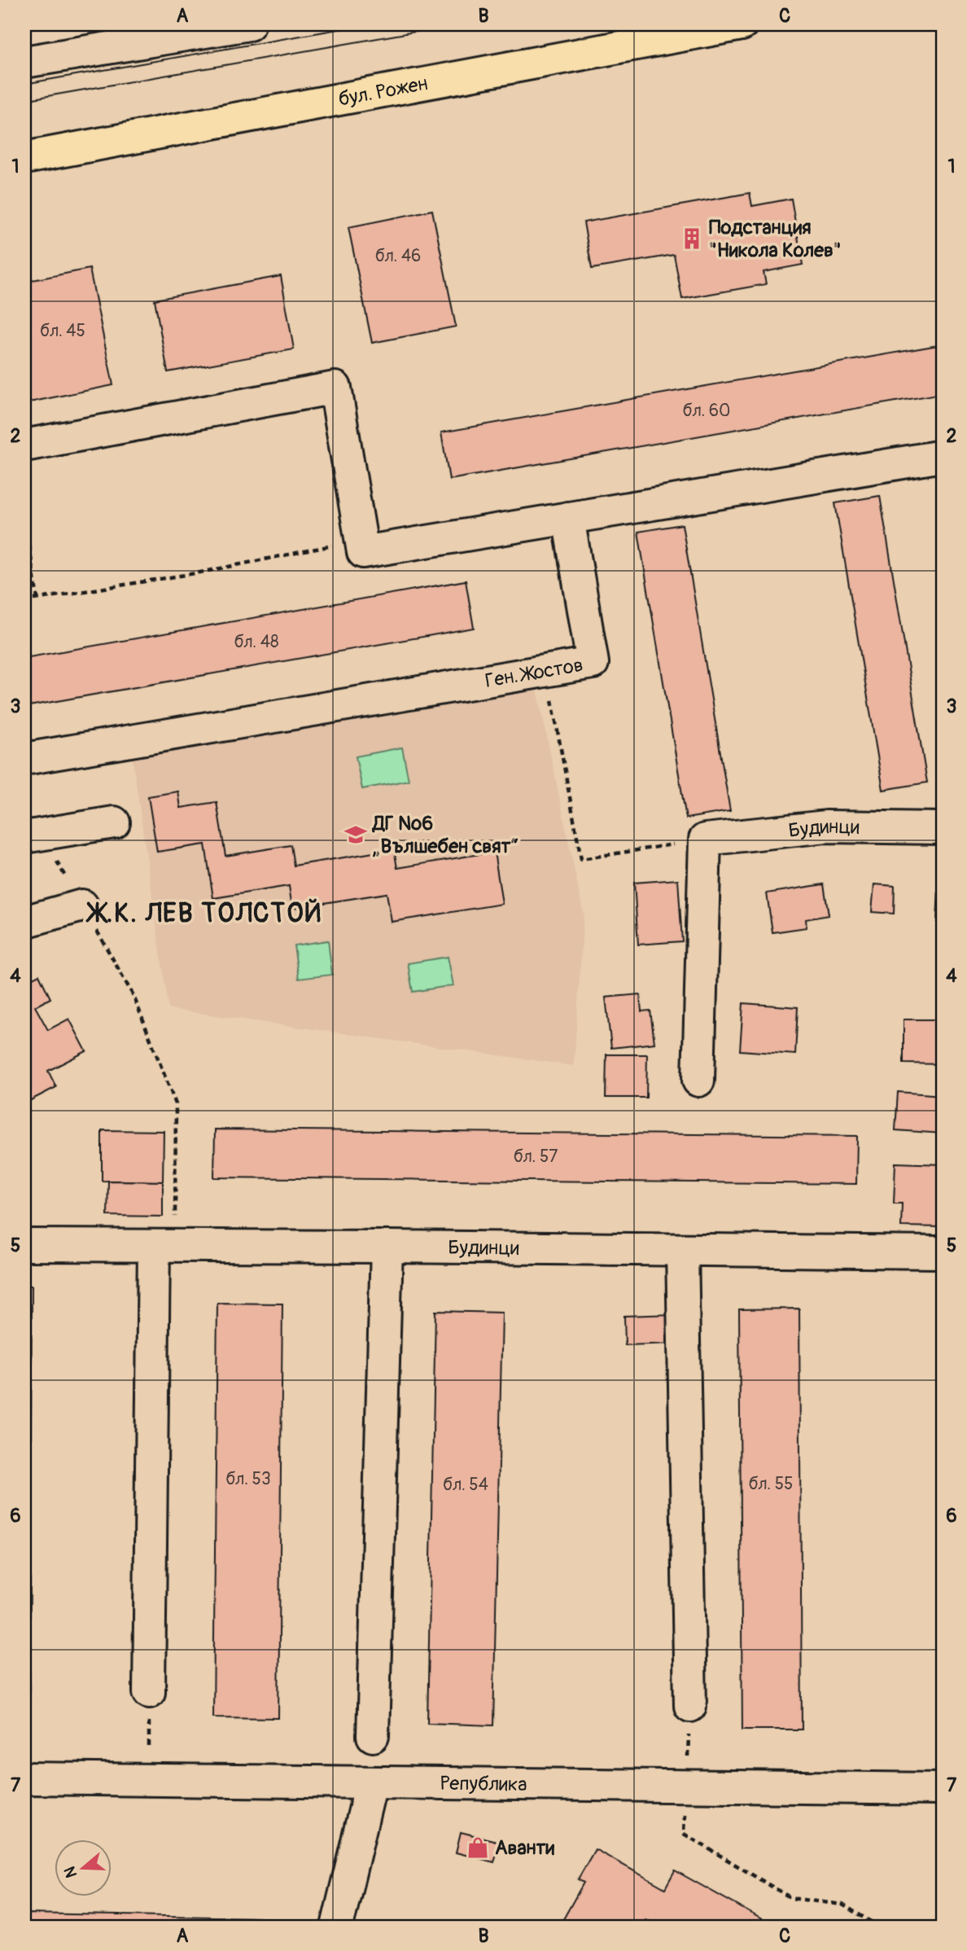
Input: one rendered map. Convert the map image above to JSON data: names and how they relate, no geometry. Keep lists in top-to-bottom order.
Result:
{
  "streets": {
    "main road": ["бул. Рожен"],
    "street": ["Ген. Жостов", "Будинци", "Република"]
  },
  "districts": ["Ж.К. ЛЕВ ТОЛСТОЙ"],
  "places": {
    "building": ["Подстанция \"Никола Колев\""],
    "school or university": ["ДГ №6 „Вълшебен свят“"],
    "shop": ["Аванти"]
  },
  "house_numbers": [
    "бл. 46",
    "бл. 45",
    "бл. 60",
    "бл. 48",
    "бл. 57",
    "бл. 53",
    "бл. 55",
    "бл. 54"
  ],
  "north": "left",
  "grid": {
    "columns": ["A", "B", "C"],
    "rows": [
      "1",
      "2",
      "3",
      "4",
      "5",
      "6",
      "7"
    ]
  }
}
